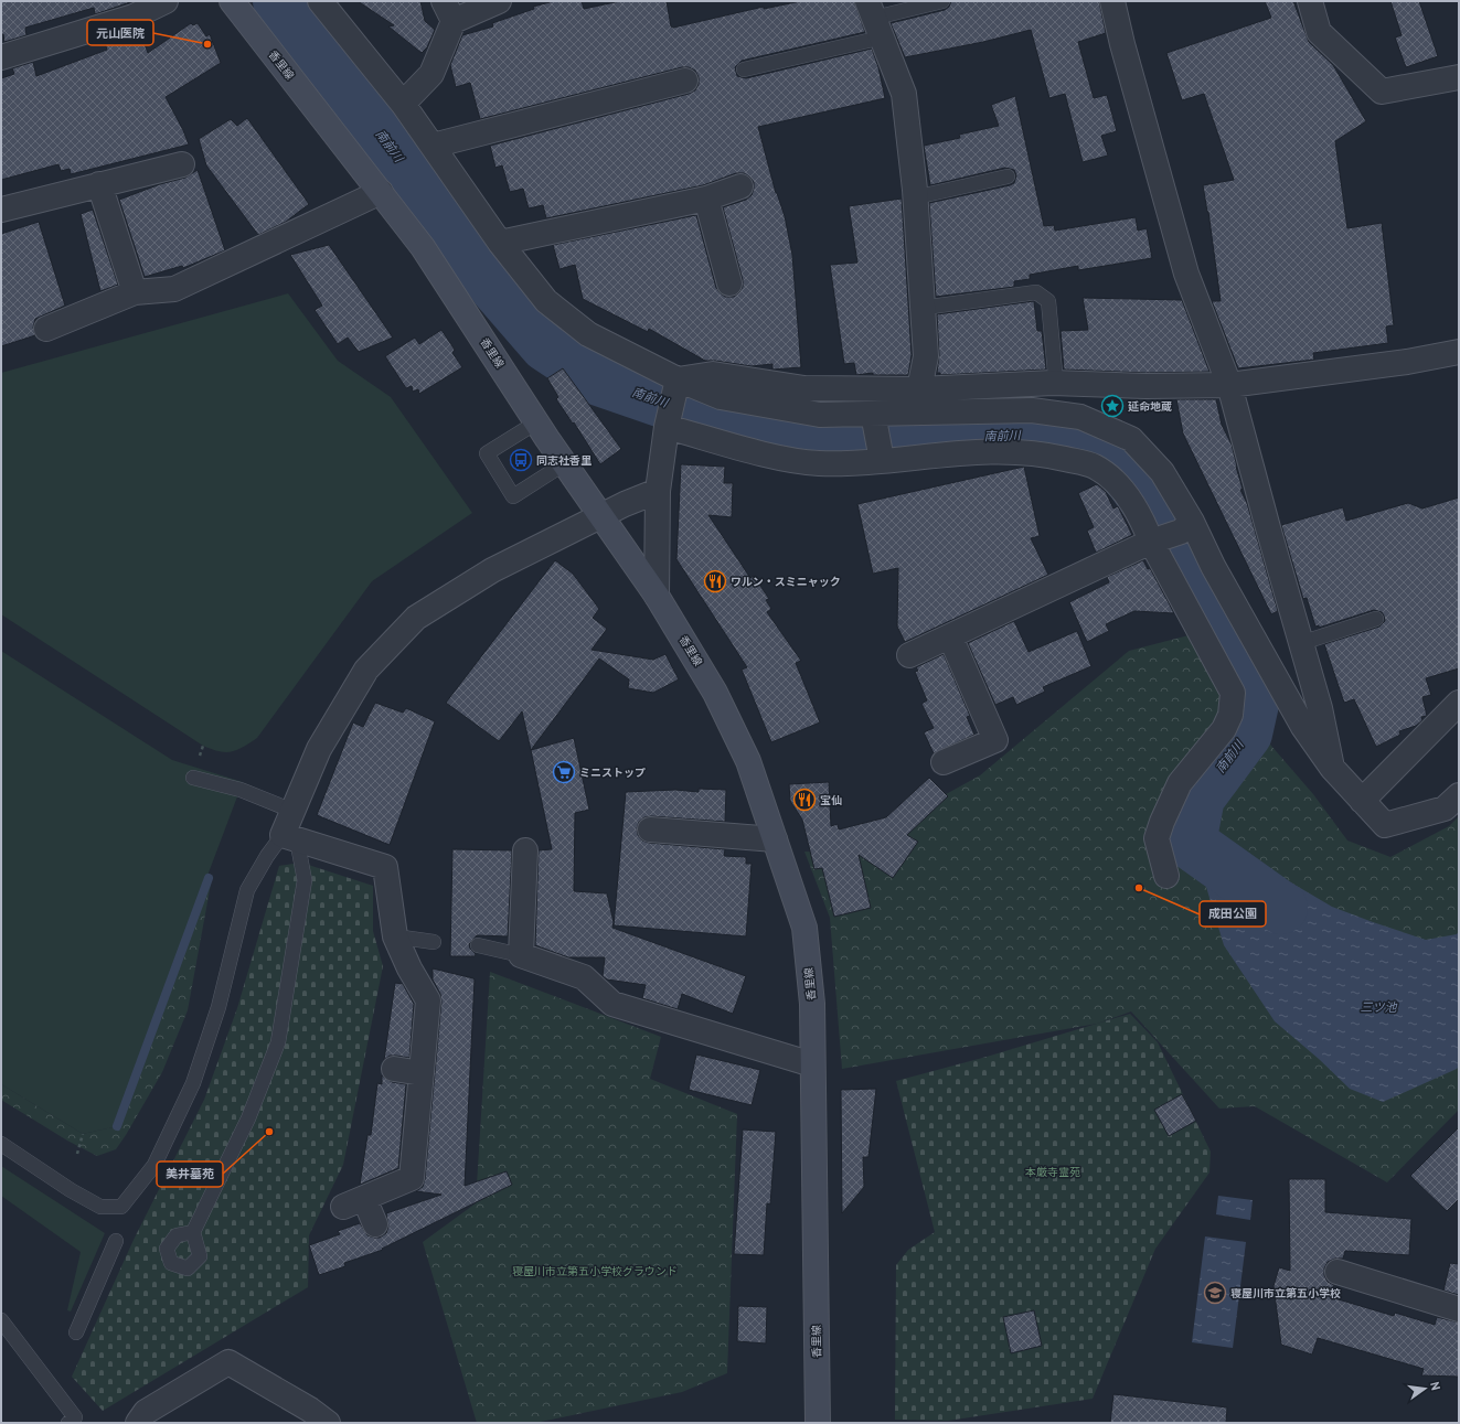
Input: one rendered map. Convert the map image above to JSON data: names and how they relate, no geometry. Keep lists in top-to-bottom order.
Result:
{
  "streets": {
    "street": ["香里線"]
  },
  "water": ["南前川", "三ツ池"],
  "parks": ["本厳寺霊苑", "寝屋川市立第五小学校グラウンド"],
  "places": {
    "other": ["元山医院", "成田公園", "美井墓苑"],
    "place": ["延命地蔵"],
    "bus stop": ["同志社香里"],
    "restaurant": ["ワルン・スミニャック", "宝仙"],
    "supermarket": ["ミニストップ"],
    "school or university": ["寝屋川市立第五小学校"]
  },
  "north": "right"
}
